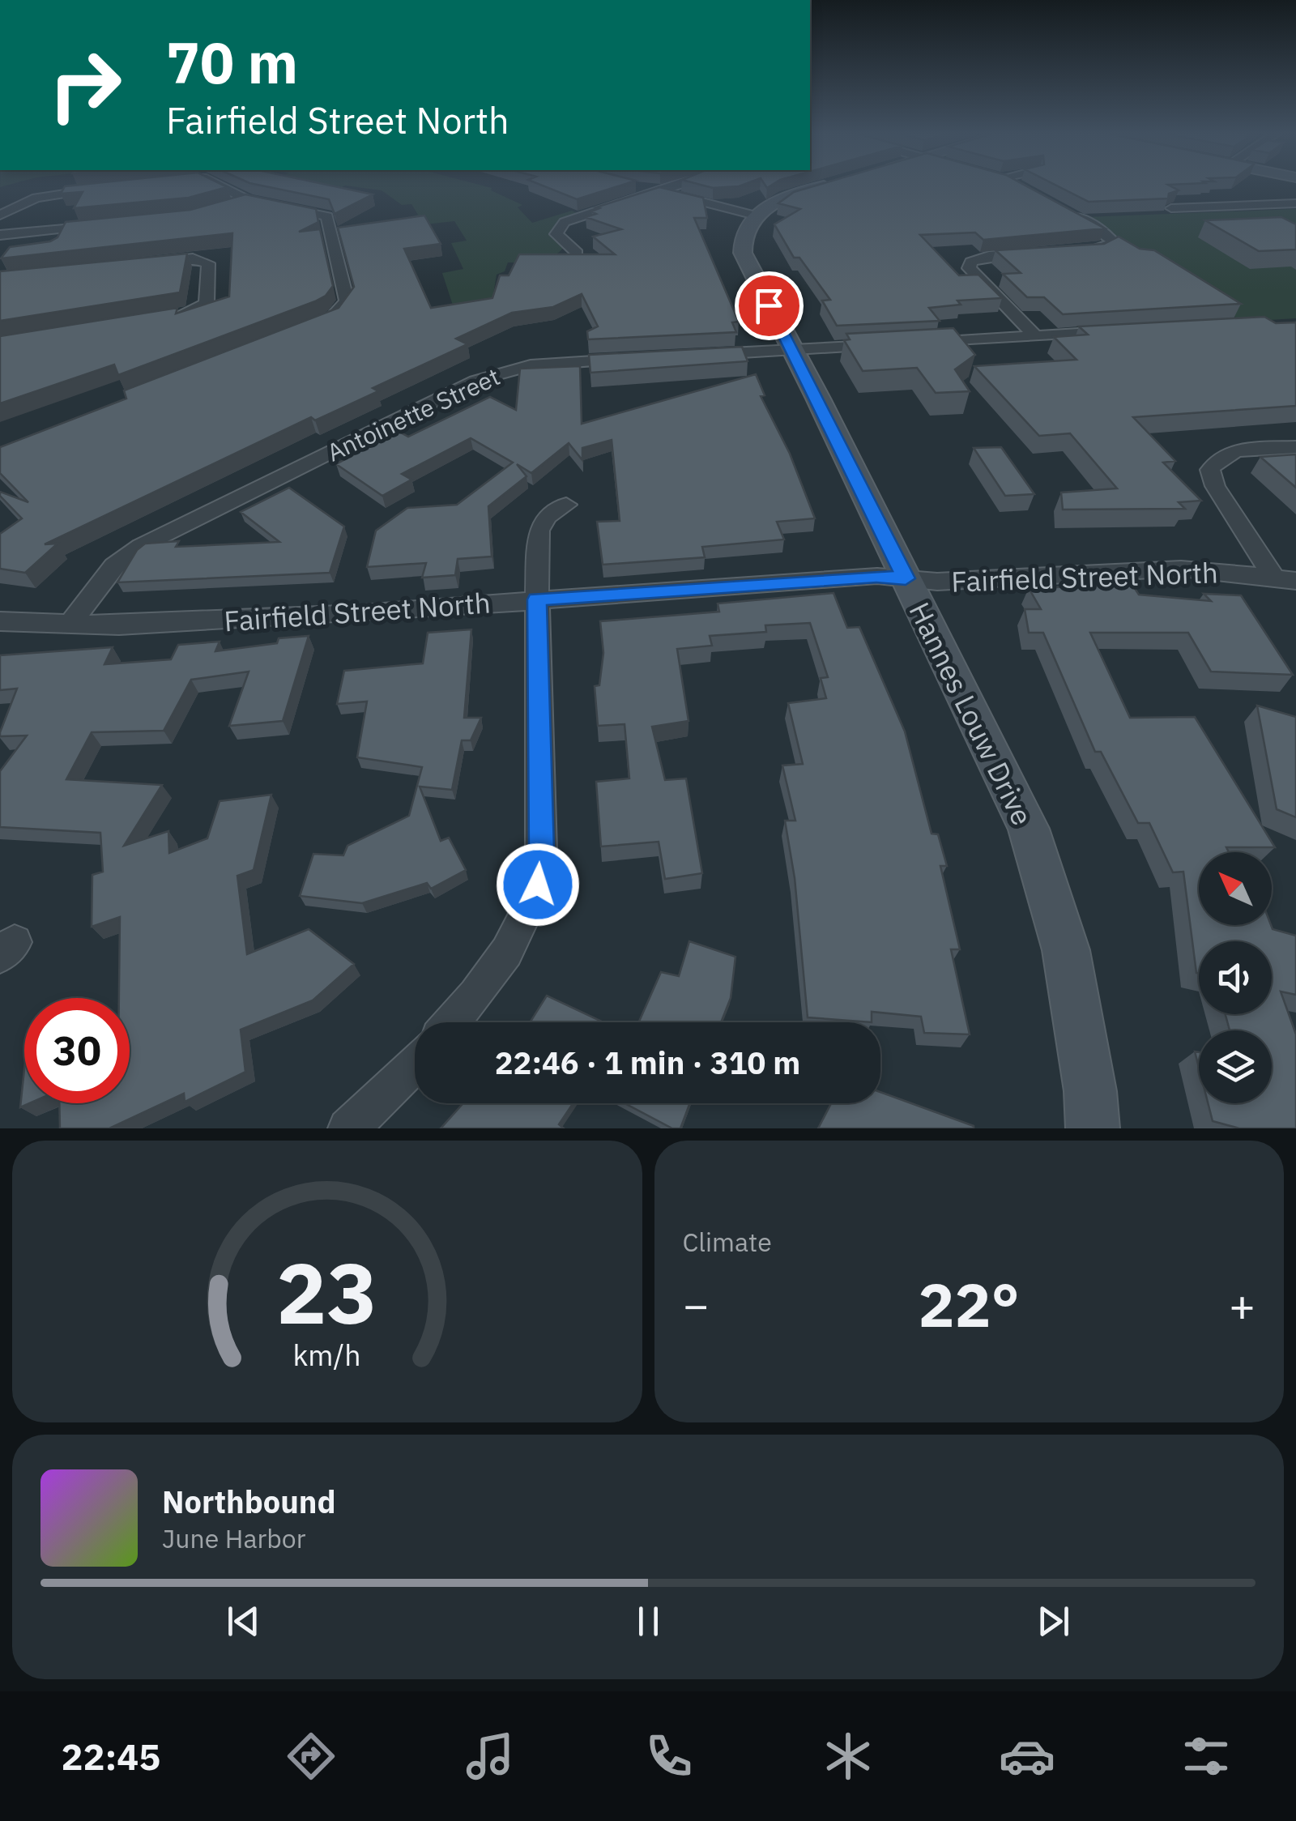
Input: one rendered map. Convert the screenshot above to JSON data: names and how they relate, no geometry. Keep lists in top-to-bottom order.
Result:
{
  "streets": {
    "street": ["Antoinette Street", "Fairfield Street North", "Hannes Louw Drive"]
  },
  "crossings": [
    ["Antoinette Street", "Fairfield Street North"],
    ["Fairfield Street North", "Hannes Louw Drive"]
  ],
  "north": "top left",
  "page": {
    "turn": ["70 m", "Fairfield Street North"],
    "limit": "30",
    "trip": "22:46 · 1 min · 310 m",
    "tile": "Climate",
    "heat": ["−", "22°", "+"],
    "song": ["Northbound", "June Harbor"],
    "tabs": "22:45",
    "gauge": ["23", "km/h"]
  }
}
